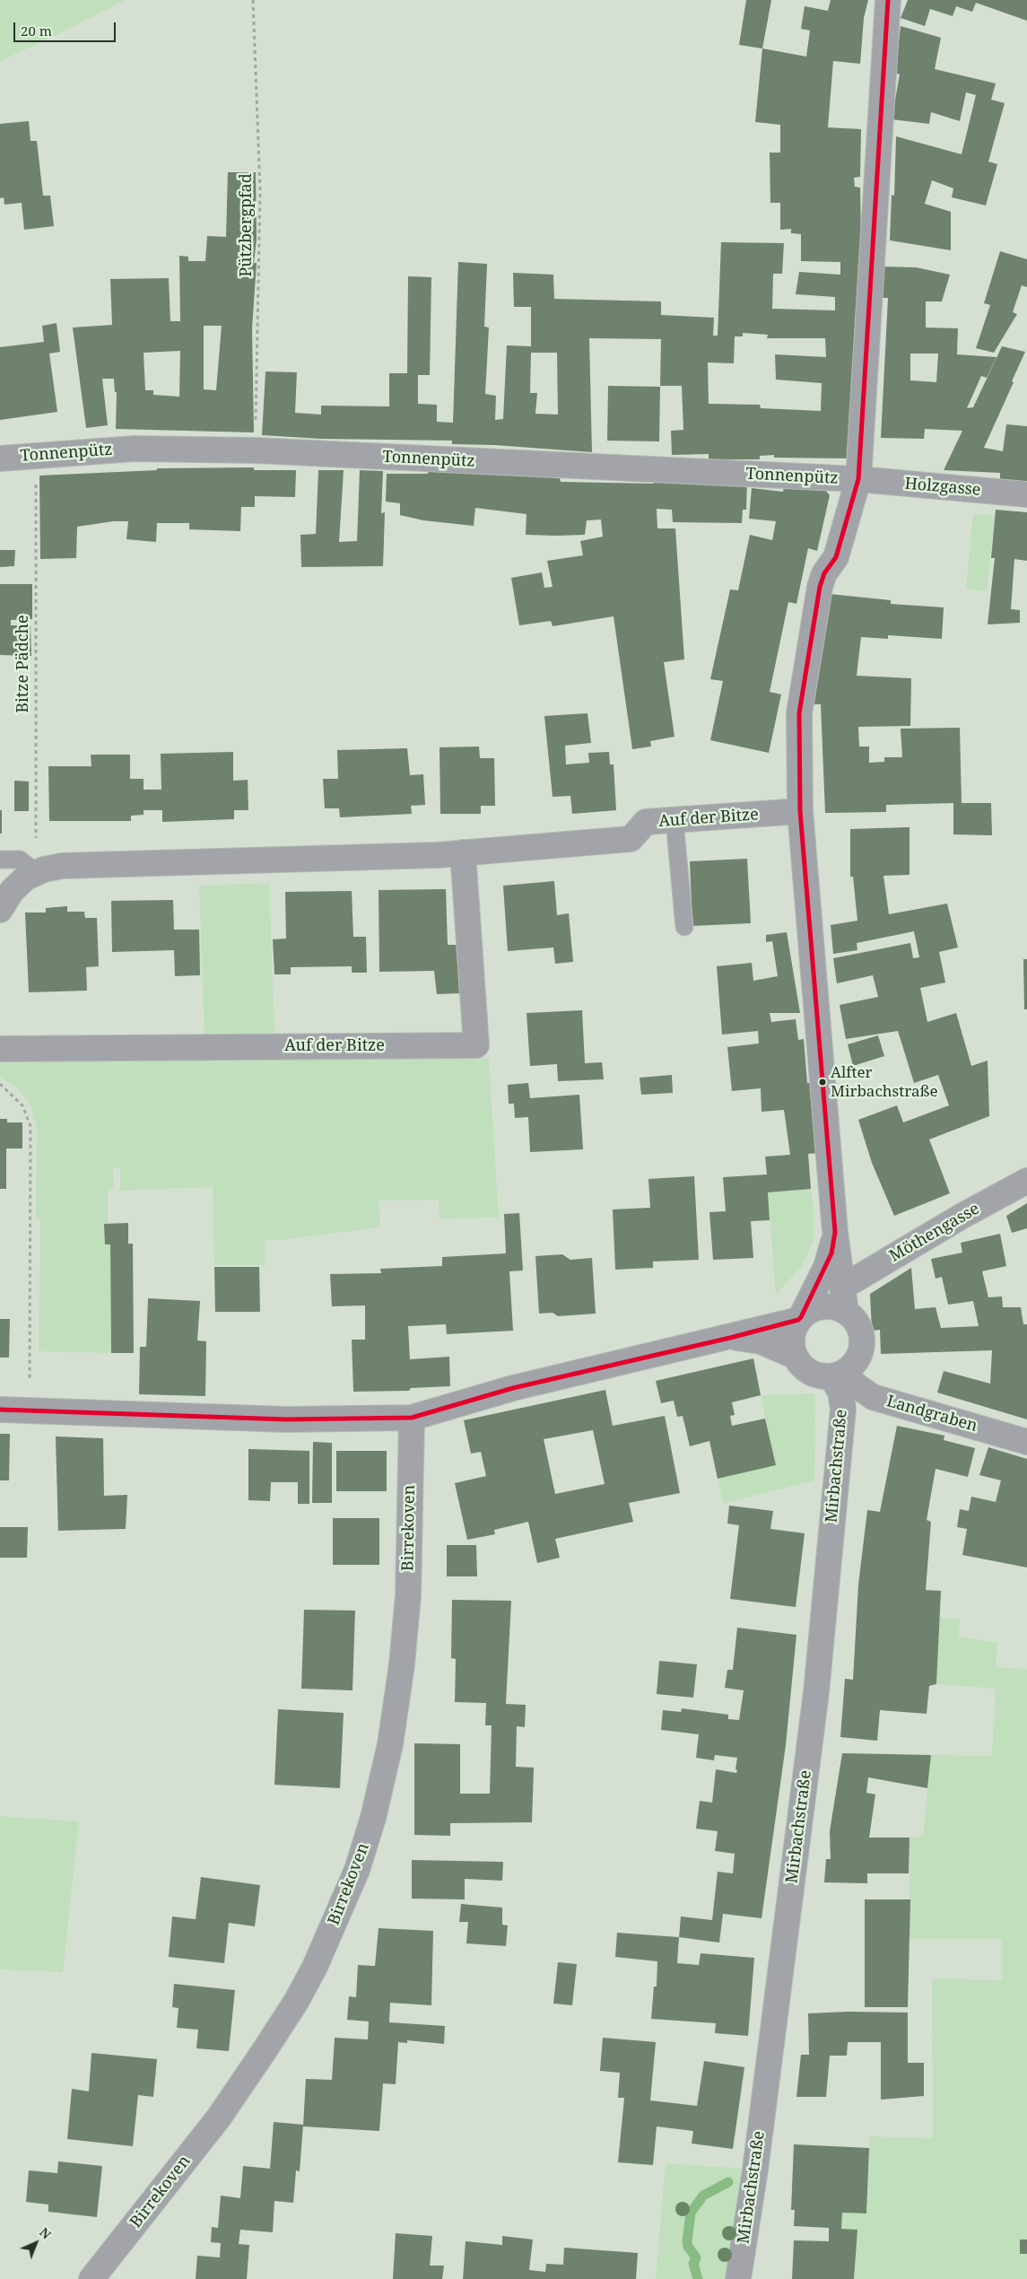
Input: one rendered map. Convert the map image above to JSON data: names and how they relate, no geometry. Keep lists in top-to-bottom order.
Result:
{
  "streets": {
    "street": [
      "Tonnenpütz",
      "Holzgasse",
      "Auf der Bitze",
      "Möthengasse",
      "Landgraben",
      "Mirbachstraße",
      "Birrekoven"
    ],
    "path": ["Pützbergpfad", "Bitze Pädche"]
  },
  "crossings": [
    ["Pützbergpfad", "Tonnenpütz"],
    ["Tonnenpütz", "Holzgasse"],
    ["Tonnenpütz", "Bitze Pädche"],
    ["Bitze Pädche", "Auf der Bitze"],
    ["Landgraben", "Mirbachstraße"]
  ],
  "places": ["Alfter Mirbachstraße"],
  "scale_bar": "20 m",
  "north": "top right"
}
